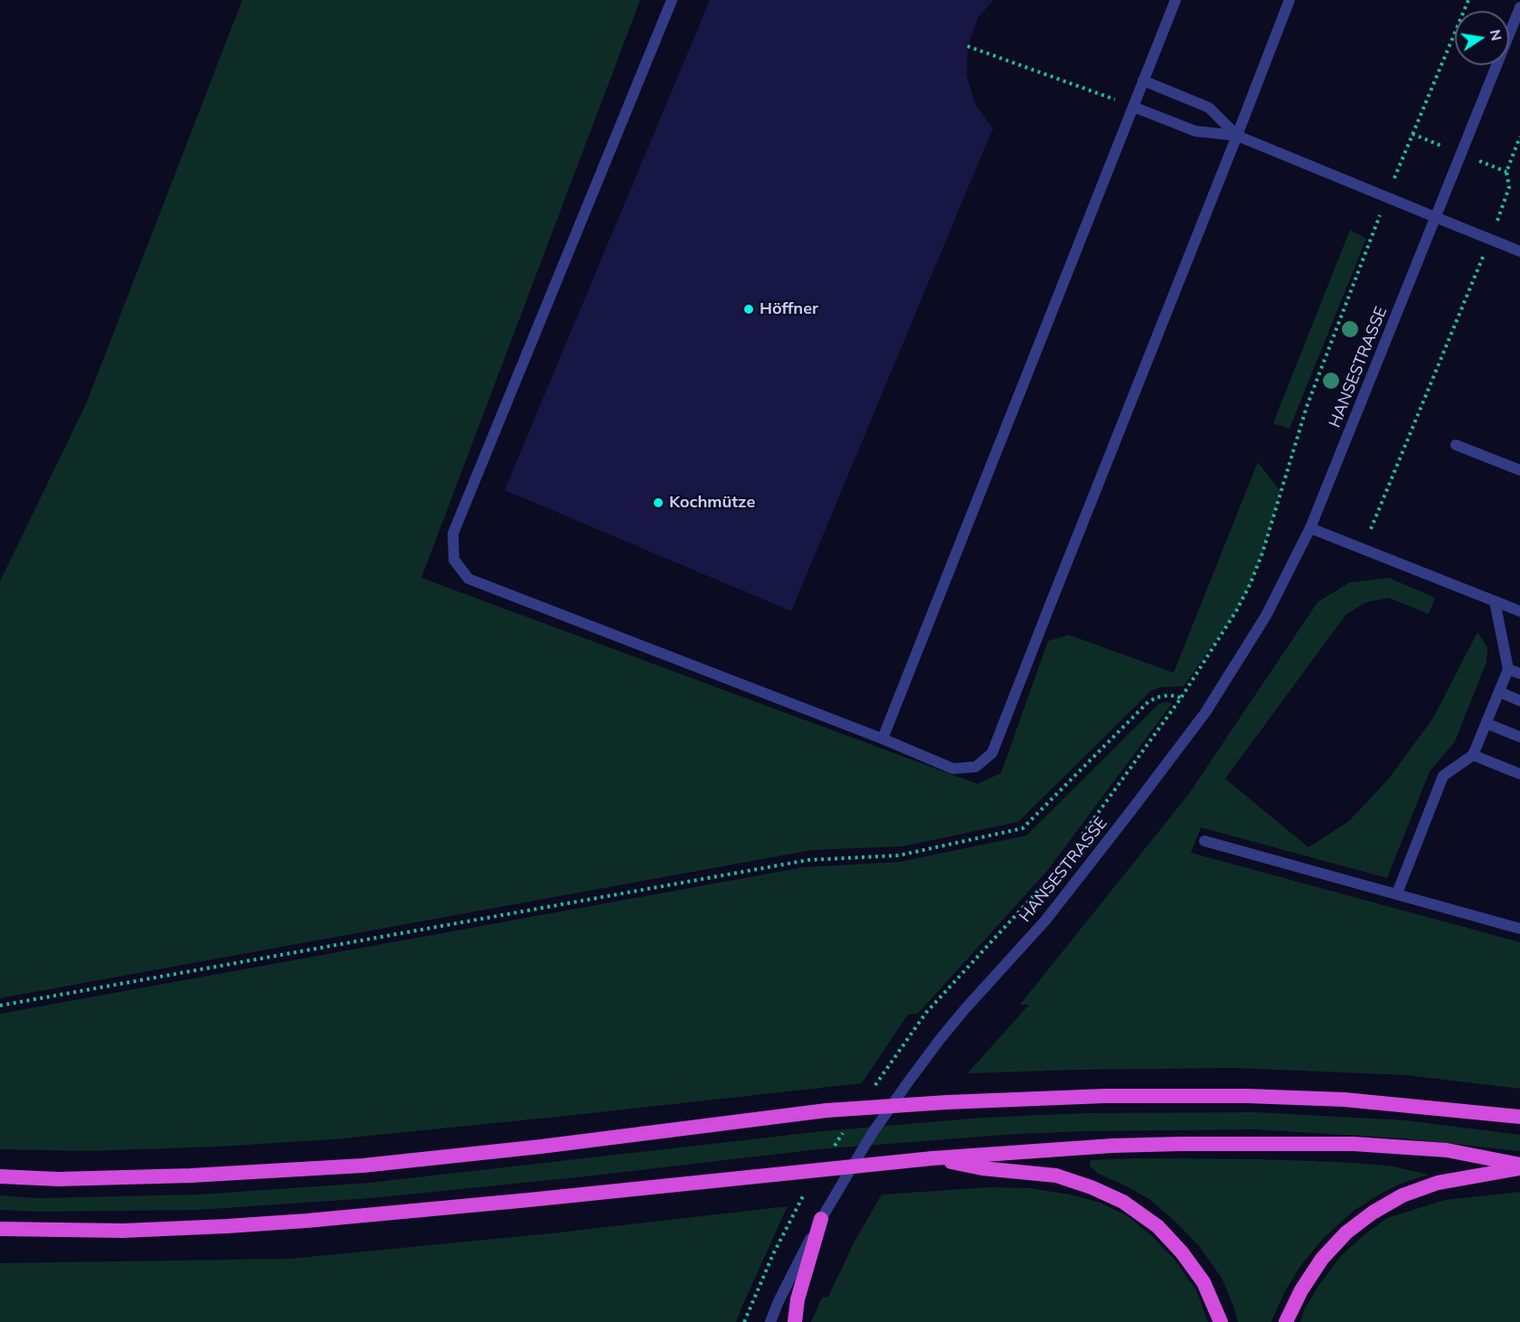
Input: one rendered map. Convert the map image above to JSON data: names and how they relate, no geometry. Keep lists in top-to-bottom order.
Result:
{
  "streets": {
    "street": ["HANSESTRASSE"]
  },
  "places": ["Höffner", "Kochmütze"],
  "north": "right"
}
